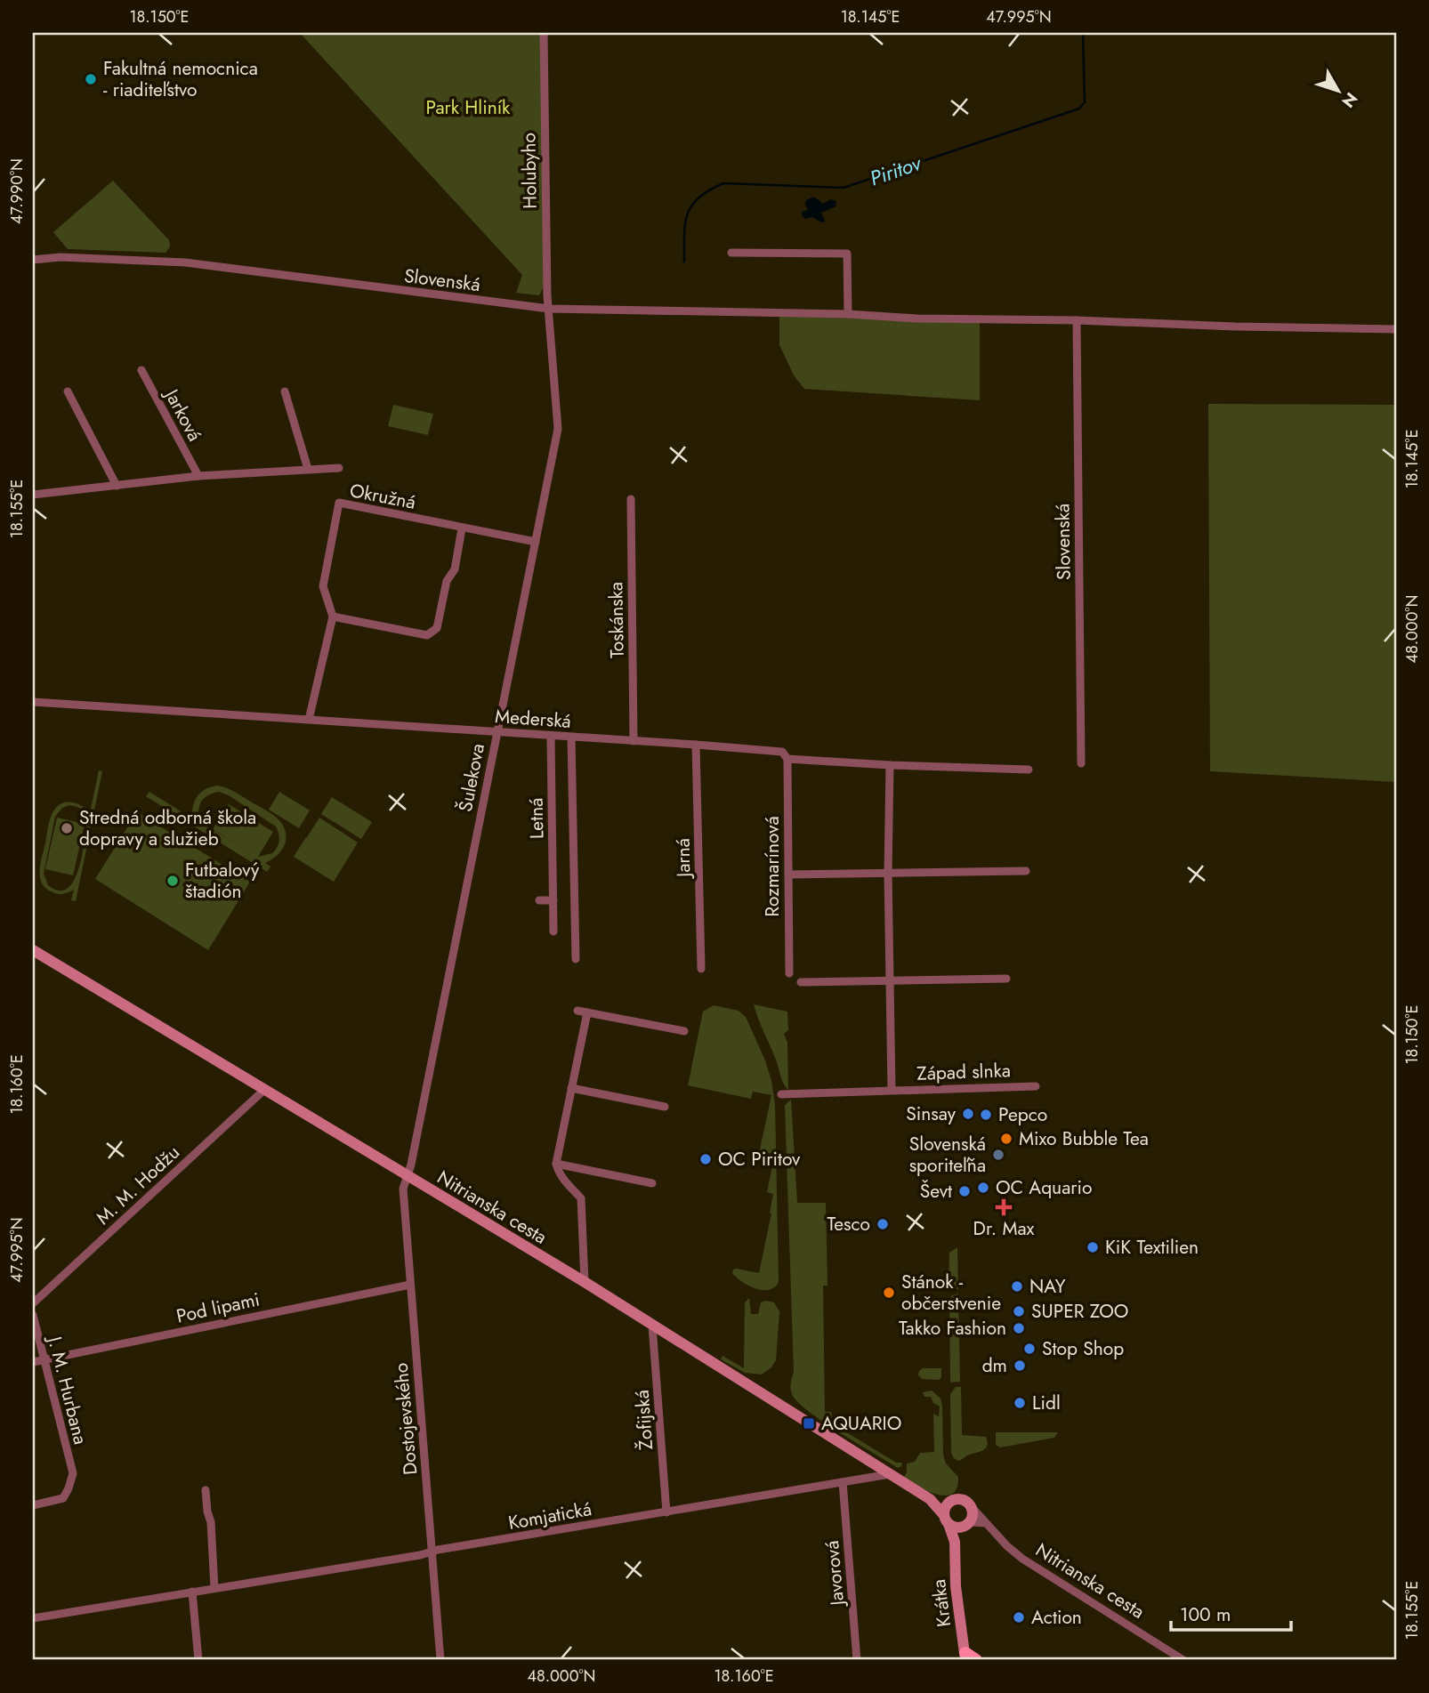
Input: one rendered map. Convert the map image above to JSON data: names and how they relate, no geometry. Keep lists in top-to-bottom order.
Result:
{
  "streets": {
    "main road": ["Nitrianska cesta", "Krátka"],
    "street": [
      "Holubyho",
      "Slovenská",
      "Jarková",
      "Okružná",
      "Toskánska",
      "Mederská",
      "Šulekova",
      "Letná",
      "Jarná",
      "Rozmarínová",
      "Západ slnka",
      "M. M. Hodžu",
      "Pod lipami",
      "J. M. Hurbana",
      "Dostojevského",
      "Žofijská",
      "Komjatická",
      "Javorová"
    ]
  },
  "crossings": [
    ["Holubyho", "Slovenská"],
    ["Holubyho", "Šulekova"],
    ["Slovenská", "Šulekova"],
    ["Okružná", "Šulekova"],
    ["Toskánska", "Mederská"],
    ["Mederská", "Šulekova"],
    ["Mederská", "Letná"],
    ["Mederská", "Jarná"],
    ["Mederská", "Rozmarínová"],
    ["Mederská", "Západ slnka"],
    ["Šulekova", "Nitrianska cesta"],
    ["Šulekova", "Dostojevského"],
    ["M. M. Hodžu", "Nitrianska cesta"],
    ["Nitrianska cesta", "Dostojevského"],
    ["Nitrianska cesta", "Žofijská"],
    ["Nitrianska cesta", "Komjatická"],
    ["Nitrianska cesta", "Krátka"],
    ["Pod lipami", "J. M. Hurbana"],
    ["Pod lipami", "Dostojevského"],
    ["Dostojevského", "Komjatická"],
    ["Žofijská", "Komjatická"],
    ["Komjatická", "Javorová"]
  ],
  "water": ["Piritov"],
  "parks": ["Park Hliník"],
  "places": {
    "other": [
      "Fakultná nemocnica - riaditeľstvo",
      "Stredná odborná škola dopravy a služieb",
      "Futbalový štadión",
      "Sinsay",
      "Pepco",
      "Mixo Bubble Tea",
      "Slovenská sporiteľňa",
      "OC Piritov",
      "OC Aquario",
      "Ševt",
      "Tesco",
      "KiK Textilien",
      "NAY",
      "Stánok - občerstvenie",
      "SUPER ZOO",
      "Takko Fashion",
      "Stop Shop",
      "dm",
      "Lidl",
      "Action"
    ],
    "health": ["Dr. Max"],
    "transit": ["AQUARIO"]
  },
  "scale_bar": "100 m",
  "north": "bottom right",
  "coordinates": [
    "18.150°E",
    "18.145°E",
    "47.995°N",
    "47.990°N",
    "18.155°E",
    "48.000°N",
    "18.160°E"
  ]
}
